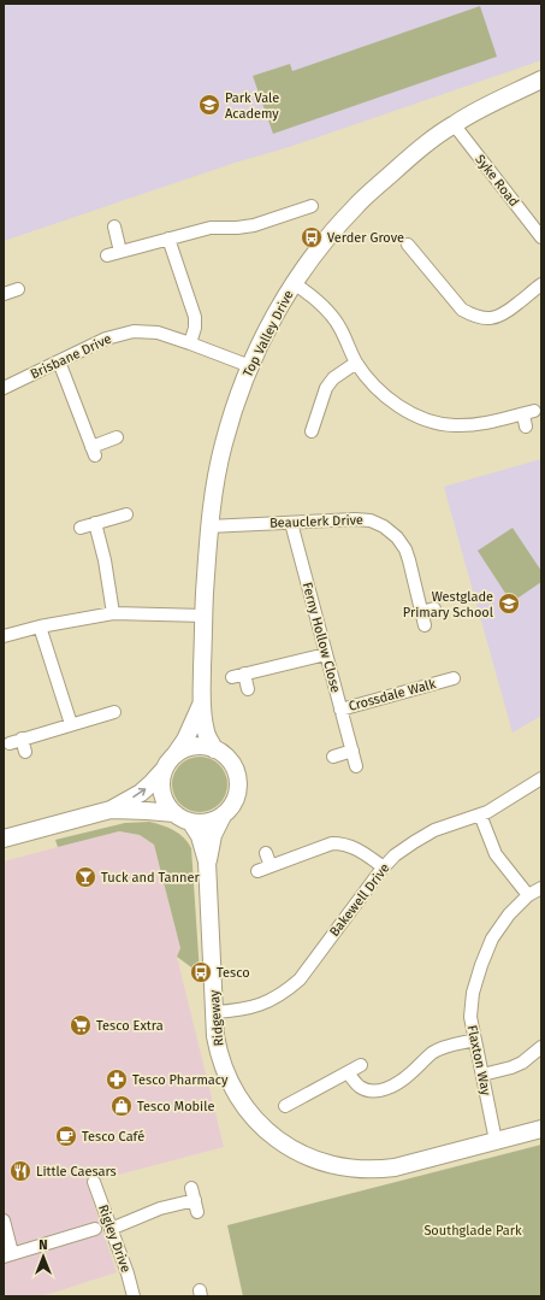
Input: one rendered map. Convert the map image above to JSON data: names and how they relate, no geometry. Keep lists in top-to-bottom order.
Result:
{
  "streets": {
    "street": [
      "Syke Road",
      "Top Valley Drive",
      "Brisbane Drive",
      "Beauclerk Drive",
      "Ferny Hollow Close",
      "Crossdale Walk",
      "Bakewell Drive",
      "Ridgeway",
      "Flaxton Way",
      "Rigley Drive"
    ]
  },
  "crossings": [
    ["Syke Road", "Top Valley Drive"],
    ["Top Valley Drive", "Brisbane Drive"],
    ["Top Valley Drive", "Beauclerk Drive"],
    ["Top Valley Drive", "Ridgeway"],
    ["Beauclerk Drive", "Ferny Hollow Close"],
    ["Ferny Hollow Close", "Crossdale Walk"],
    ["Bakewell Drive", "Ridgeway"],
    ["Ridgeway", "Flaxton Way"]
  ],
  "parks": ["Southglade Park"],
  "places": {
    "school or university": ["Park Vale Academy", "Westglade Primary School"],
    "bus stop": ["Verder Grove", "Tesco"],
    "bar": ["Tuck and Tanner"],
    "supermarket": ["Tesco Extra"],
    "pharmacy": ["Tesco Pharmacy"],
    "shop": ["Tesco Mobile"],
    "cafe": ["Tesco Café"],
    "restaurant": ["Little Caesars"]
  },
  "north": "top"
}
